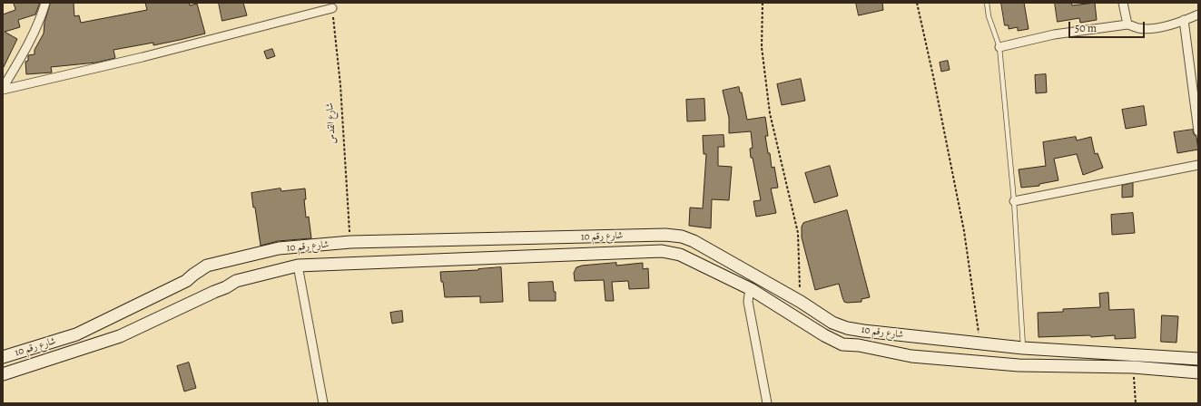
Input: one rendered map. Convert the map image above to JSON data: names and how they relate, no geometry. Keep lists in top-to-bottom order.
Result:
{
  "streets": {
    "main road": ["شارع رقم 10"],
    "path": ["شارع القدس"]
  },
  "crossings": [
    ["شارع القدس", "شارع رقم 10"]
  ],
  "scale_bar": "50 m"
}
